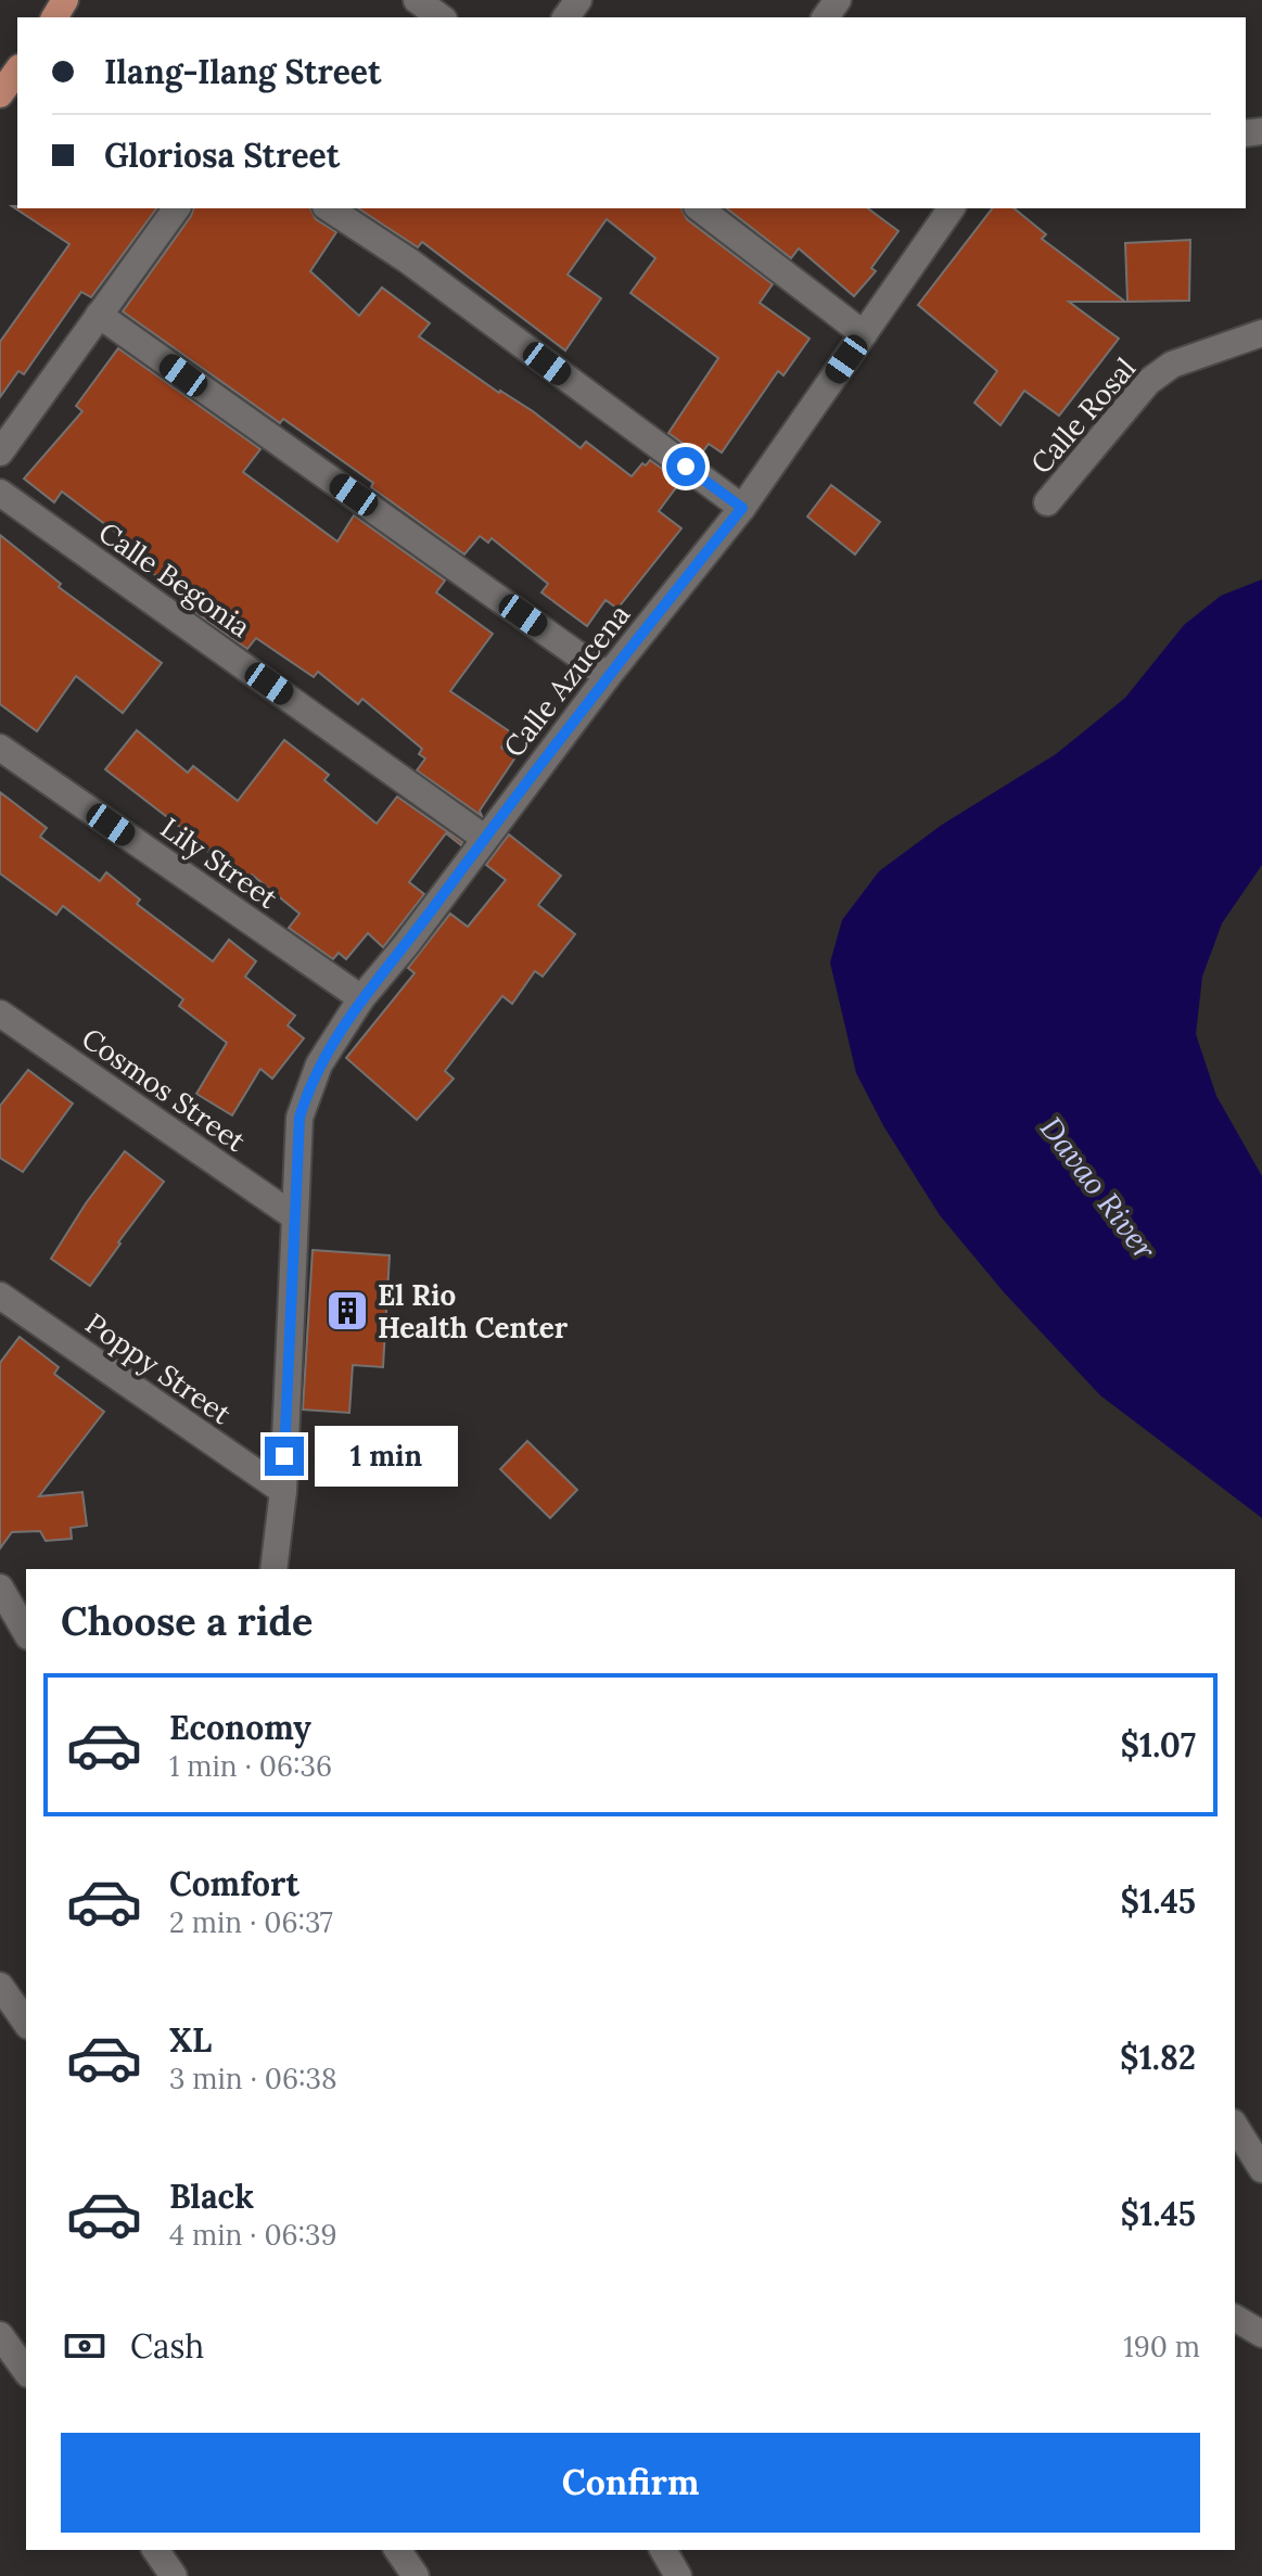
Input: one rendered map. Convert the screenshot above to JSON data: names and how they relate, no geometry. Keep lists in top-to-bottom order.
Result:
{
  "streets": {
    "street": [
      "Calle Rosal",
      "Calle Begonia",
      "Calle Azucena",
      "Lily Street",
      "Cosmos Street",
      "Poppy Street"
    ]
  },
  "crossings": [
    ["Calle Begonia", "Calle Azucena"],
    ["Calle Azucena", "Lily Street"],
    ["Calle Azucena", "Cosmos Street"],
    ["Calle Azucena", "Poppy Street"]
  ],
  "water": ["Davao River"],
  "places": {
    "building": ["El Rio Health Center"]
  },
  "page": {
    "banner": ["Ilang-Ilang Street", "Gloriosa Street"],
    "bubble": "1 min",
    "heading": "Choose a ride",
    "list": [
      {
        "name": "Economy",
        "note": "1 min · 06:36",
        "value": "$1.07"
      },
      {
        "name": "Comfort",
        "note": "2 min · 06:37",
        "value": "$1.45"
      },
      {
        "name": "XL",
        "note": "3 min · 06:38",
        "value": "$1.82"
      },
      {
        "name": "Black",
        "note": "4 min · 06:39",
        "value": "$1.45"
      }
    ],
    "pay": ["Cash", "190 m"],
    "buttons": "Confirm"
  }
}
